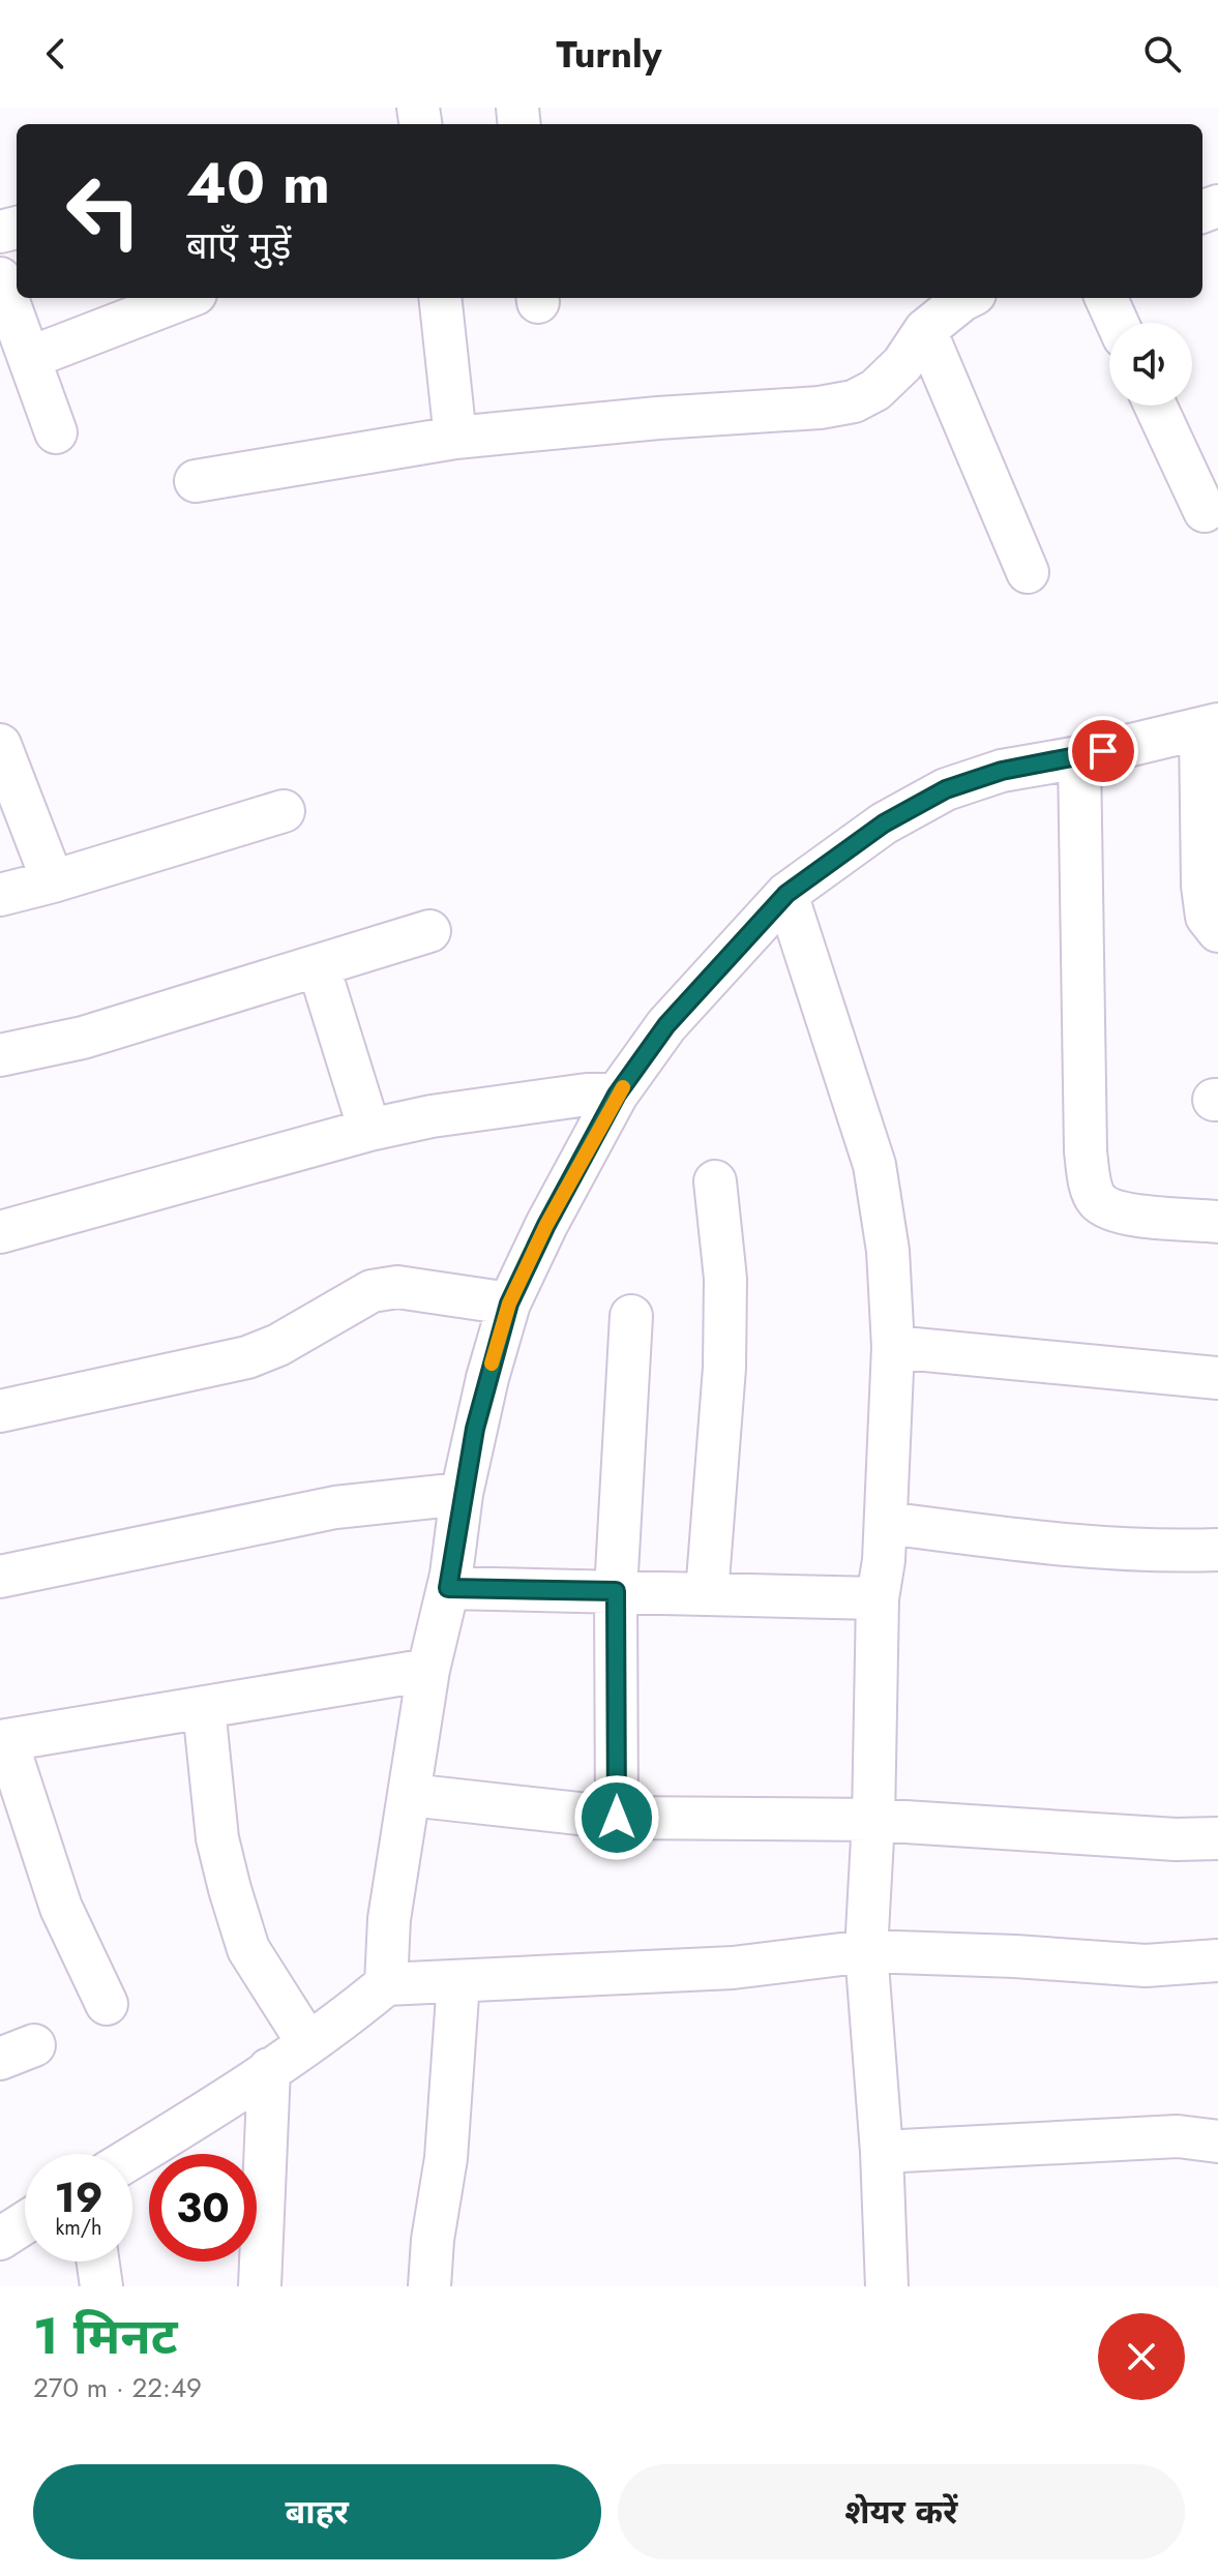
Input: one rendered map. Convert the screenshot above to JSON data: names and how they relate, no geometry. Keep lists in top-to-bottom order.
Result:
{
  "page": {
    "header": "Turnly",
    "turn": ["40 m", "बाएँ मुड़ें"],
    "speed": "19 km/h",
    "limit": "30",
    "heading": ["1 मिनट", "270 m · 22:49"],
    "buttons": ["बाहर", "शेयर करें"]
  }
}
